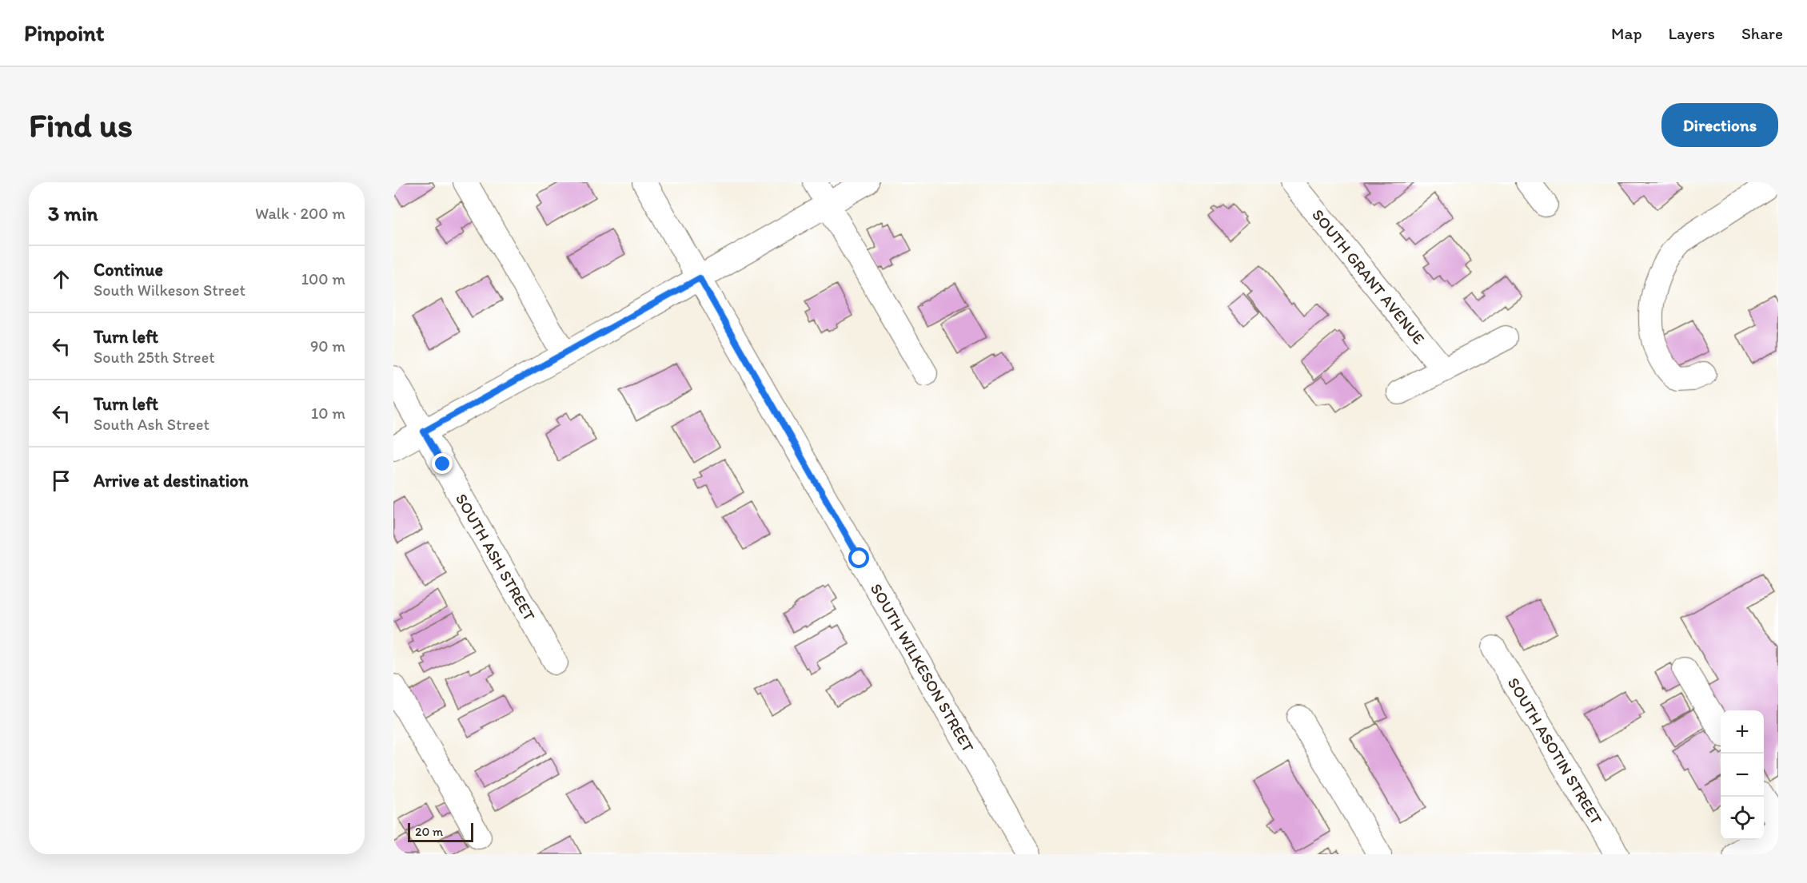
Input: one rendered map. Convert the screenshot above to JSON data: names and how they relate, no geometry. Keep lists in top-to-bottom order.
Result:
{
  "streets": {
    "street": [
      "SOUTH GRANT AVENUE",
      "SOUTH ASH STREET",
      "SOUTH WILKESON STREET",
      "SOUTH ASOTIN STREET"
    ]
  },
  "scale_bar": "20 m",
  "page": {
    "header": "Pinpoint",
    "nav": ["Map", "Layers", "Share"],
    "buttons": "Directions",
    "title": "Find us",
    "heading": ["3 min", "Walk · 200 m"],
    "list": [
      ["Continue", "South Wilkeson Street", "100 m"],
      ["Turn left", "South 25th Street", "90 m"],
      ["Turn left", "South Ash Street", "10 m"],
      "Arrive at destination"
    ],
    "map_buttons": ["+", "−"],
    "scale": "20 m"
  }
}
